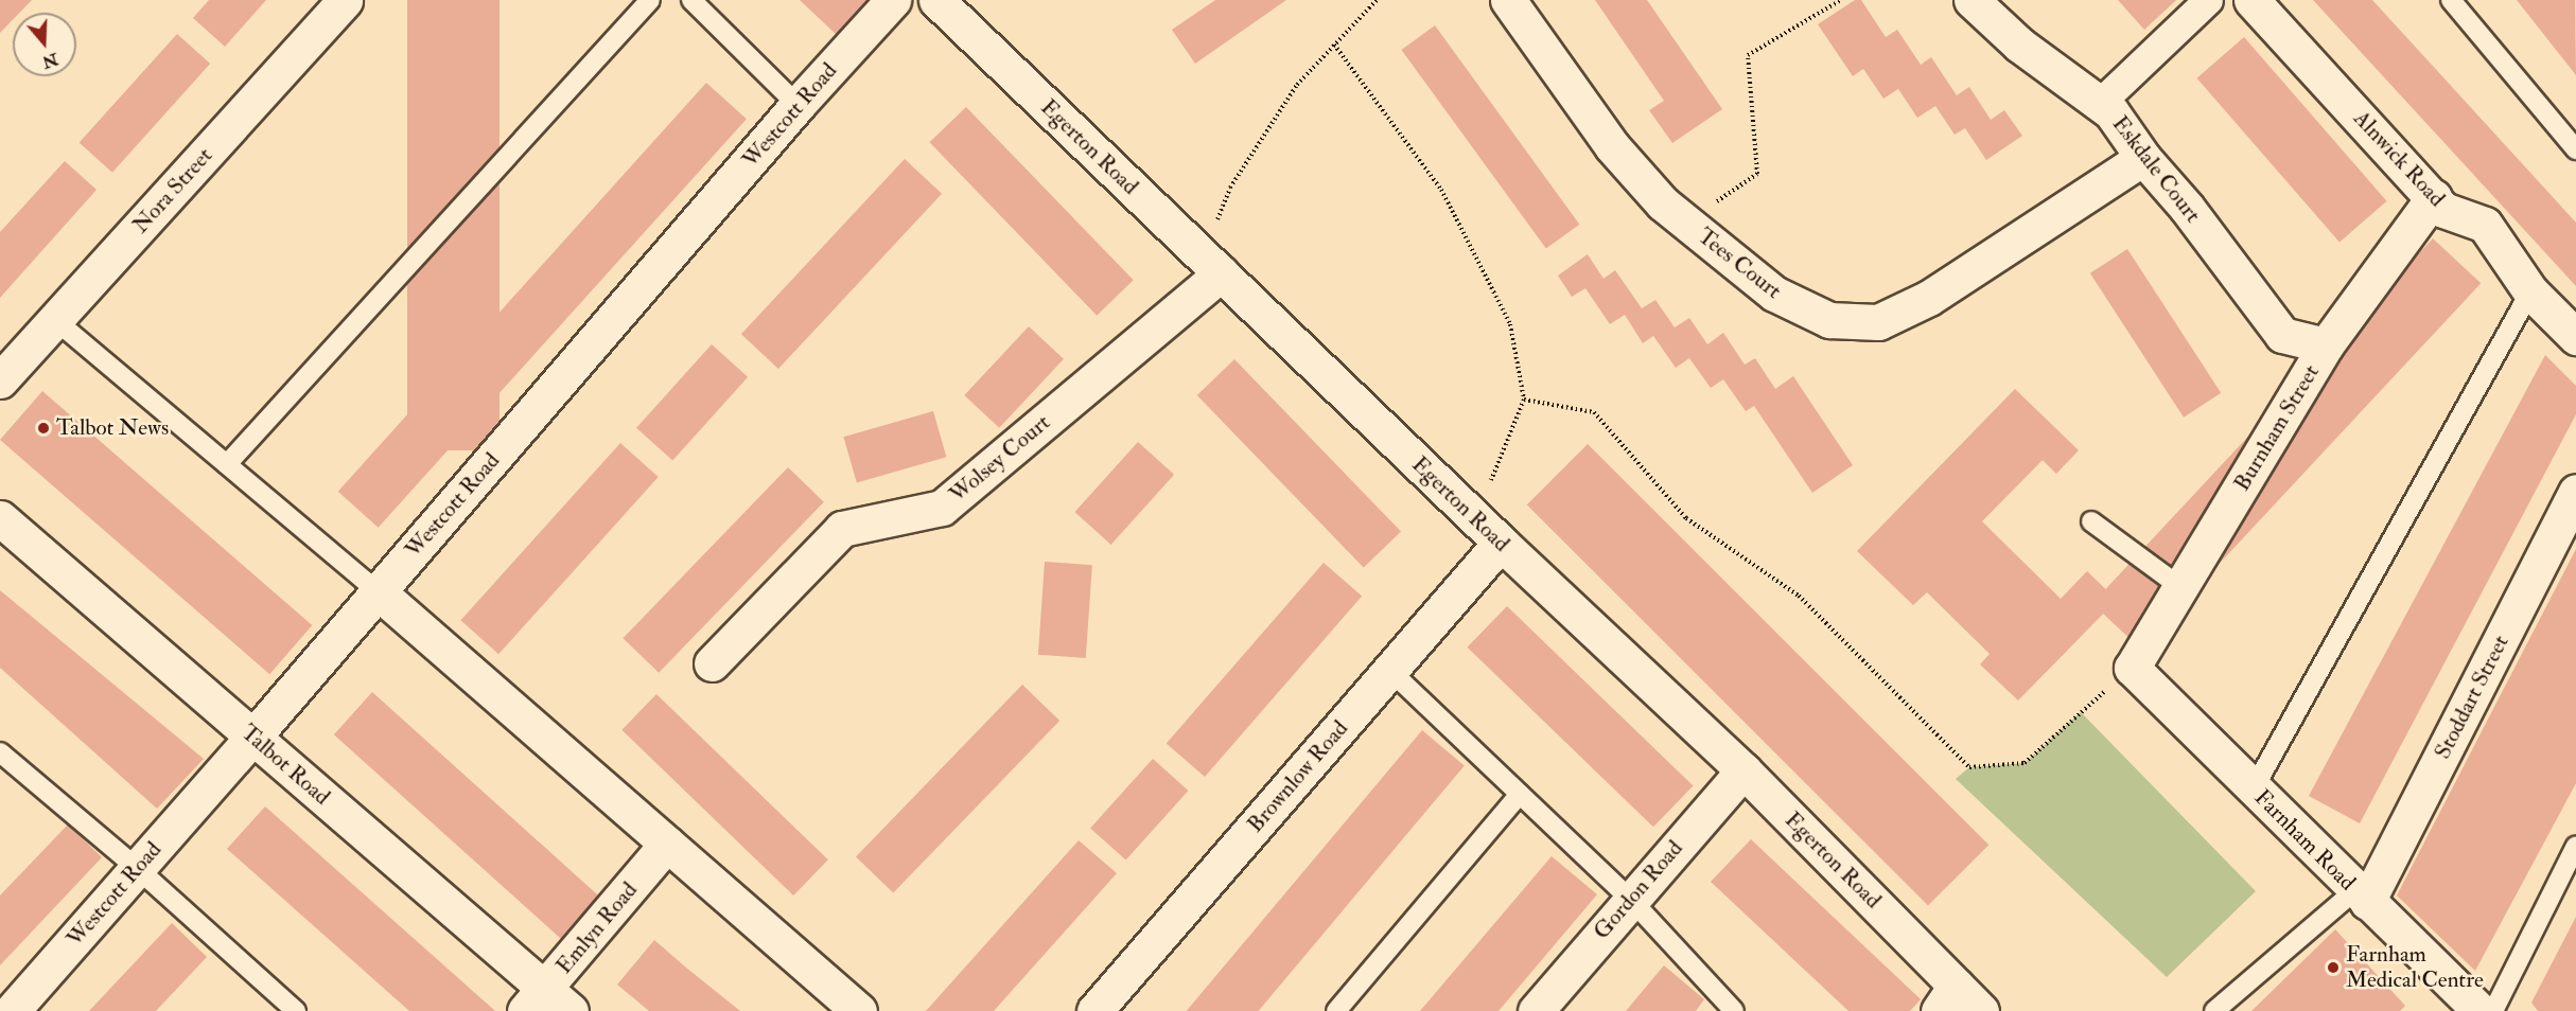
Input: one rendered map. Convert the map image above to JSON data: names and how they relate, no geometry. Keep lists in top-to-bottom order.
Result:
{
  "streets": {
    "street": [
      "Westcott Road",
      "Egerton Road",
      "Alnwick Road",
      "Eskdale Court",
      "Nora Street",
      "Tees Court",
      "Burnham Street",
      "Wolsey Court",
      "Stoddart Street",
      "Talbot Road",
      "Brownlow Road",
      "Farnham Road",
      "Gordon Road",
      "Emlyn Road"
    ]
  },
  "crossings": [
    ["Westcott Road", "Talbot Road"],
    ["Egerton Road", "Wolsey Court"],
    ["Egerton Road", "Brownlow Road"],
    ["Egerton Road", "Gordon Road"],
    ["Alnwick Road", "Burnham Street"],
    ["Eskdale Court", "Tees Court"],
    ["Eskdale Court", "Burnham Street"],
    ["Burnham Street", "Farnham Road"],
    ["Stoddart Street", "Farnham Road"],
    ["Talbot Road", "Emlyn Road"]
  ],
  "places": ["Talbot News", "Farnham Medical Centre"],
  "north": "bottom"
}
